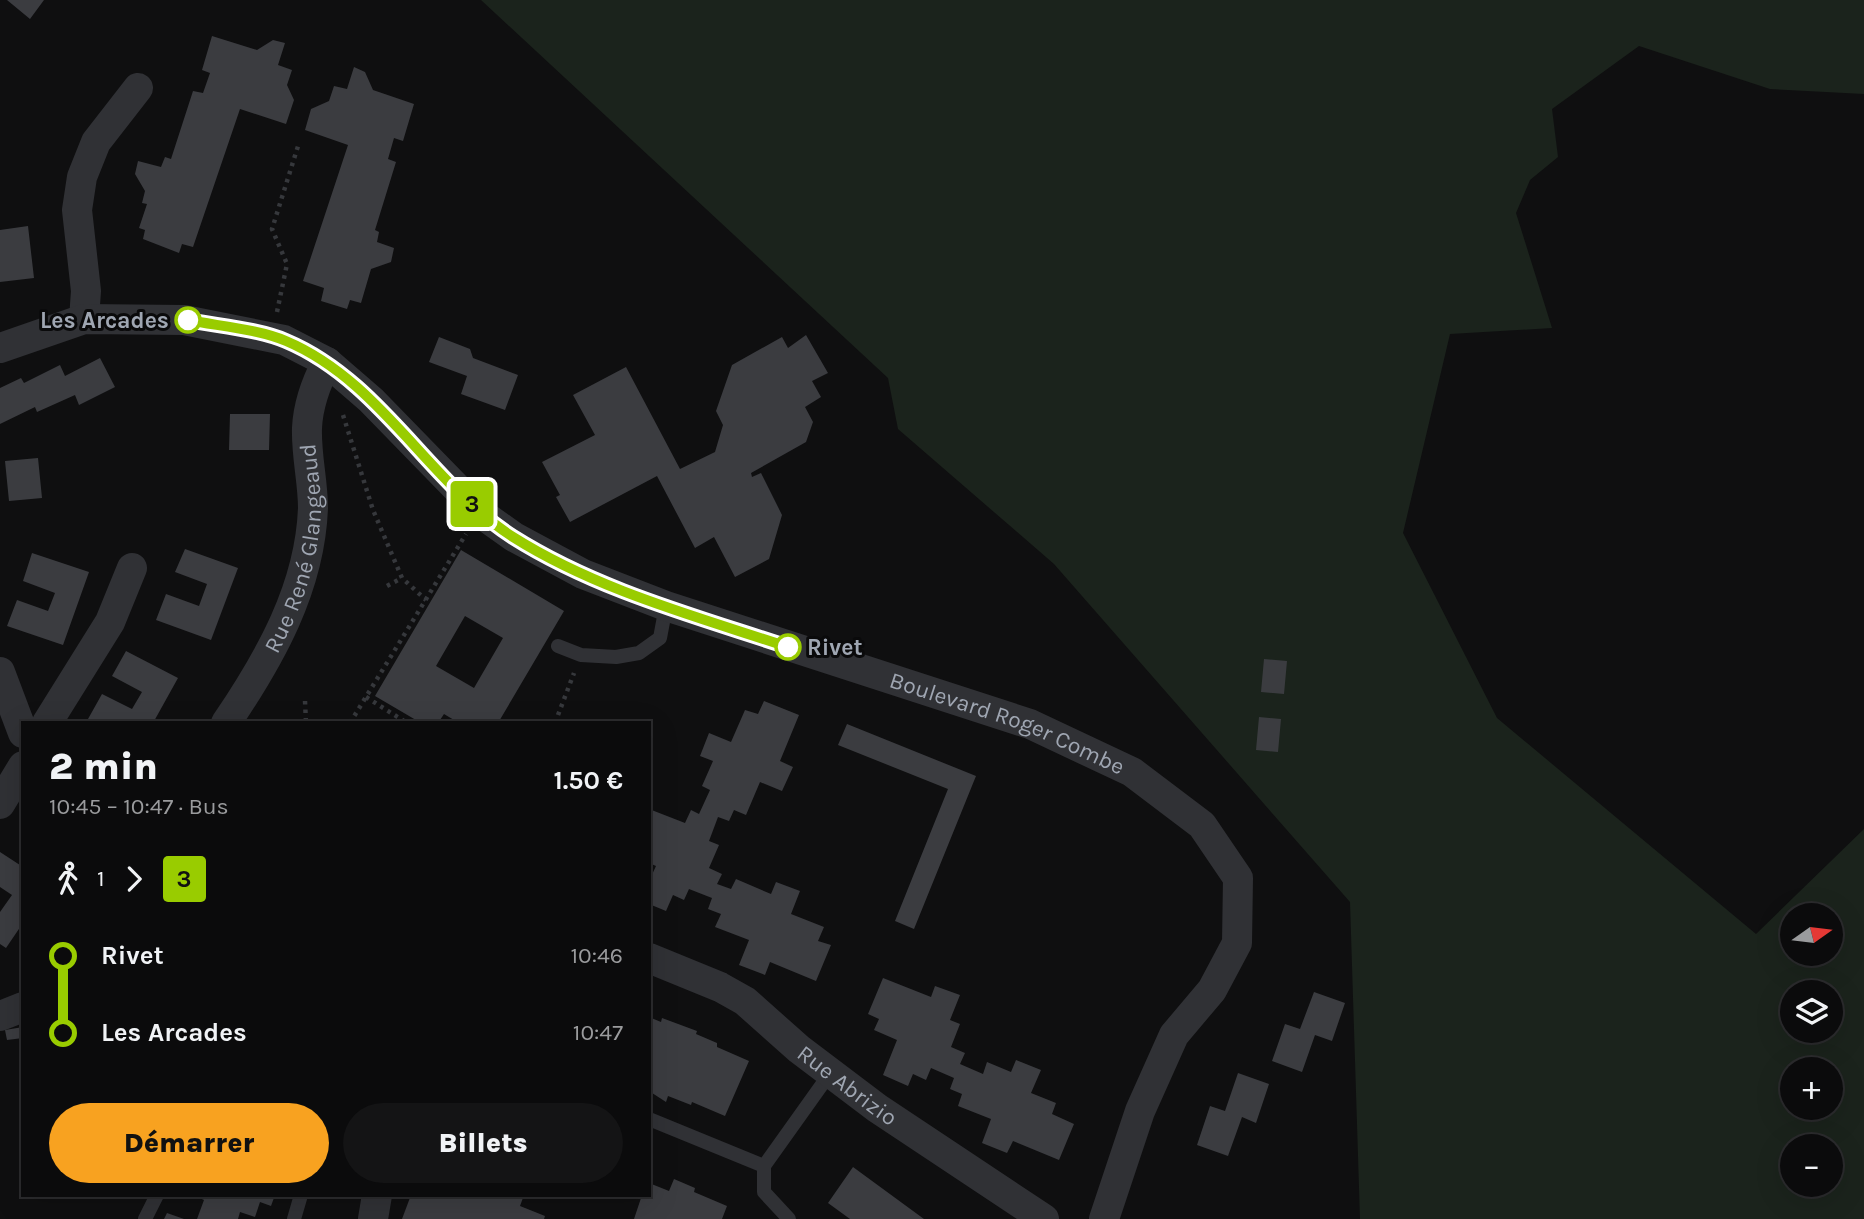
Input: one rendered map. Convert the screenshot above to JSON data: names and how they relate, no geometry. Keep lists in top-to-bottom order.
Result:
{
  "streets": {
    "street": ["Rue René Glangeaud", "Boulevard Roger Combe", "Rue Abrizio"]
  },
  "crossings": [
    ["Rue René Glangeaud", "Boulevard Roger Combe"]
  ],
  "places": ["Les Arcades", "Rivet"],
  "lines": ["bus line 3"],
  "north": "right",
  "page": {
    "on_map": "3",
    "heading": ["2 min", "10:45 – 10:47 · Bus", "1.50 €"],
    "legs": ["1", "3"],
    "map_buttons": ["+", "−"],
    "list": [
      {
        "name": "Rivet",
        "value": "10:46"
      },
      {
        "name": "Les Arcades",
        "value": "10:47"
      }
    ],
    "buttons": ["Démarrer", "Billets"]
  }
}
